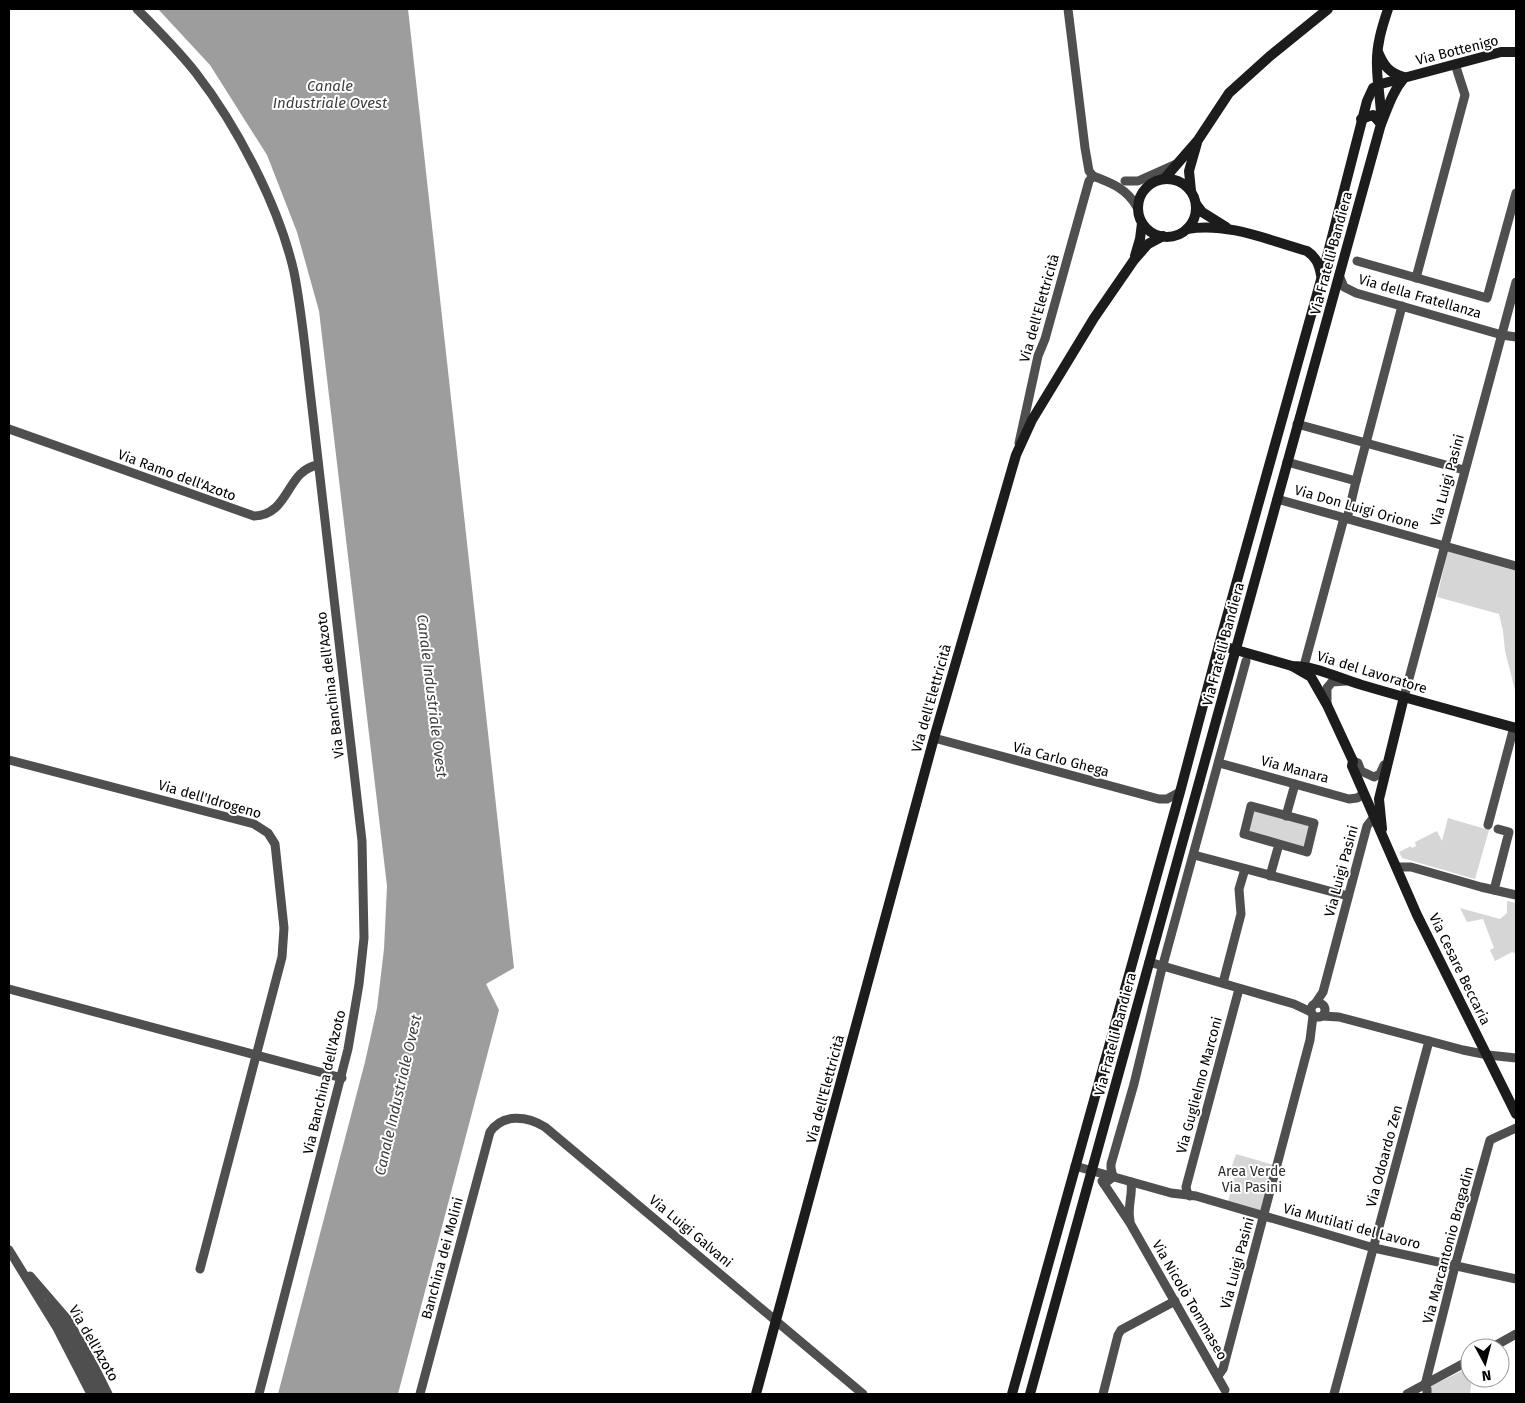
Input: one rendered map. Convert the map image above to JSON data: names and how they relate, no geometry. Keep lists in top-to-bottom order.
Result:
{
  "streets": {
    "main road": [
      "Via Bottenigo",
      "Via Fratelli Bandiera",
      "Via dell'Elettricità",
      "Via del Lavoratore",
      "Via Cesare Beccaria"
    ],
    "street": [
      "Via della Fratellanza",
      "Via Ramo dell'Azoto",
      "Via Luigi Pasini",
      "Via Don Luigi Orione",
      "Via Banchina dell'Azoto",
      "Via Carlo Ghega",
      "Via Manara",
      "Via dell'Idrogeno",
      "Via Guglielmo Marconi",
      "Via Odoardo Zen",
      "Via Mutilati del Lavoro",
      "Via Luigi Galvani",
      "Via Marcantonio Bragadin",
      "Banchina dei Molini",
      "Via Nicolò Tommaseo",
      "Via dell'Azoto"
    ]
  },
  "crossings": [
    ["Via Bottenigo", "Via Fratelli Bandiera"],
    ["Via Fratelli Bandiera", "Via della Fratellanza"],
    ["Via Fratelli Bandiera", "Via Don Luigi Orione"],
    ["Via Fratelli Bandiera", "Via del Lavoratore"],
    ["Via Fratelli Bandiera", "Via Carlo Ghega"],
    ["Via Fratelli Bandiera", "Via Manara"],
    ["Via Fratelli Bandiera", "Via Nicolò Tommaseo"],
    ["Via della Fratellanza", "Via Luigi Pasini"],
    ["Via dell'Elettricità", "Via Carlo Ghega"],
    ["Via dell'Elettricità", "Via Luigi Galvani"],
    ["Via Ramo dell'Azoto", "Via Banchina dell'Azoto"],
    ["Via Luigi Pasini", "Via Don Luigi Orione"],
    ["Via Luigi Pasini", "Via del Lavoratore"],
    ["Via Luigi Pasini", "Via Cesare Beccaria"],
    ["Via Luigi Pasini", "Via Mutilati del Lavoro"],
    ["Via Luigi Pasini", "Via Nicolò Tommaseo"],
    ["Via del Lavoratore", "Via Cesare Beccaria"],
    ["Via Manara", "Via Cesare Beccaria"],
    ["Via Guglielmo Marconi", "Via Mutilati del Lavoro"],
    ["Via Odoardo Zen", "Via Mutilati del Lavoro"],
    ["Via Mutilati del Lavoro", "Via Marcantonio Bragadin"],
    ["Via Luigi Galvani", "Banchina dei Molini"]
  ],
  "water": ["Canale Industriale Ovest"],
  "parks": ["Area Verde Via Pasini"],
  "north": "bottom"
}
